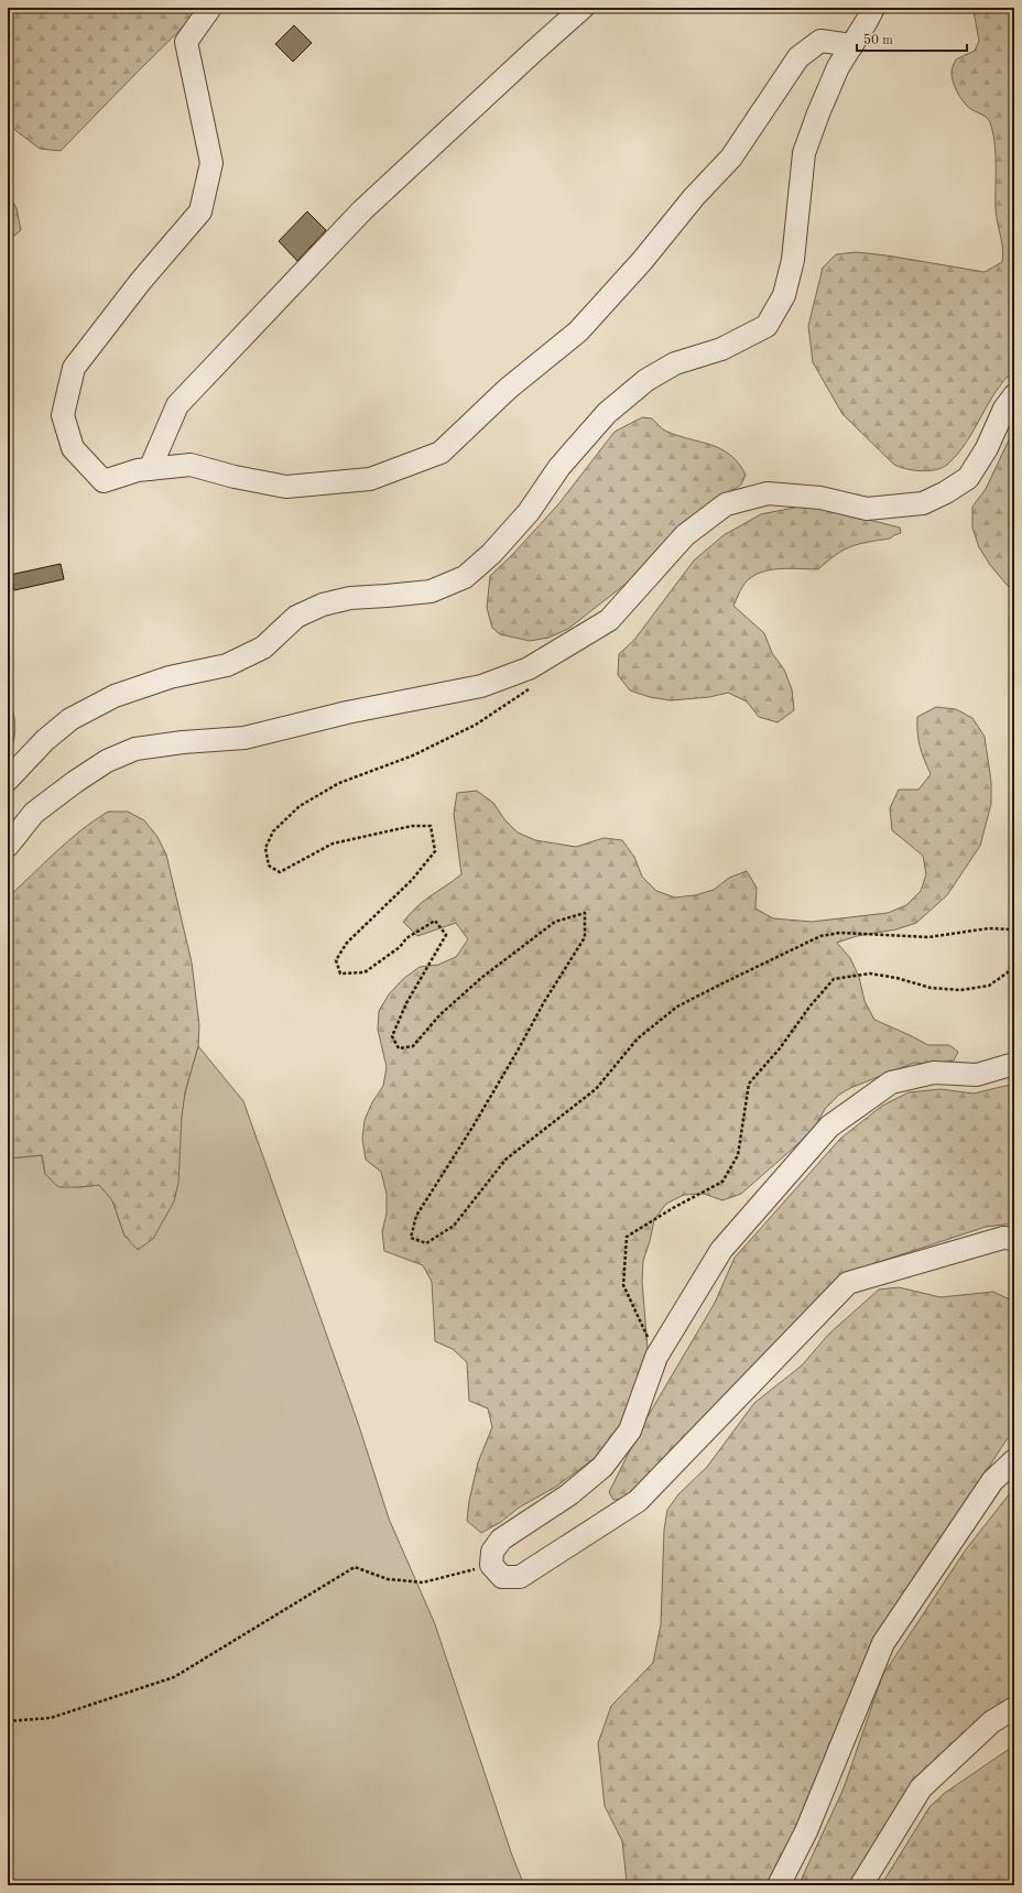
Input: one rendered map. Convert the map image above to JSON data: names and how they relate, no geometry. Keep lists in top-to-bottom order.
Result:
{
  "scale_bar": "50 m"
}
